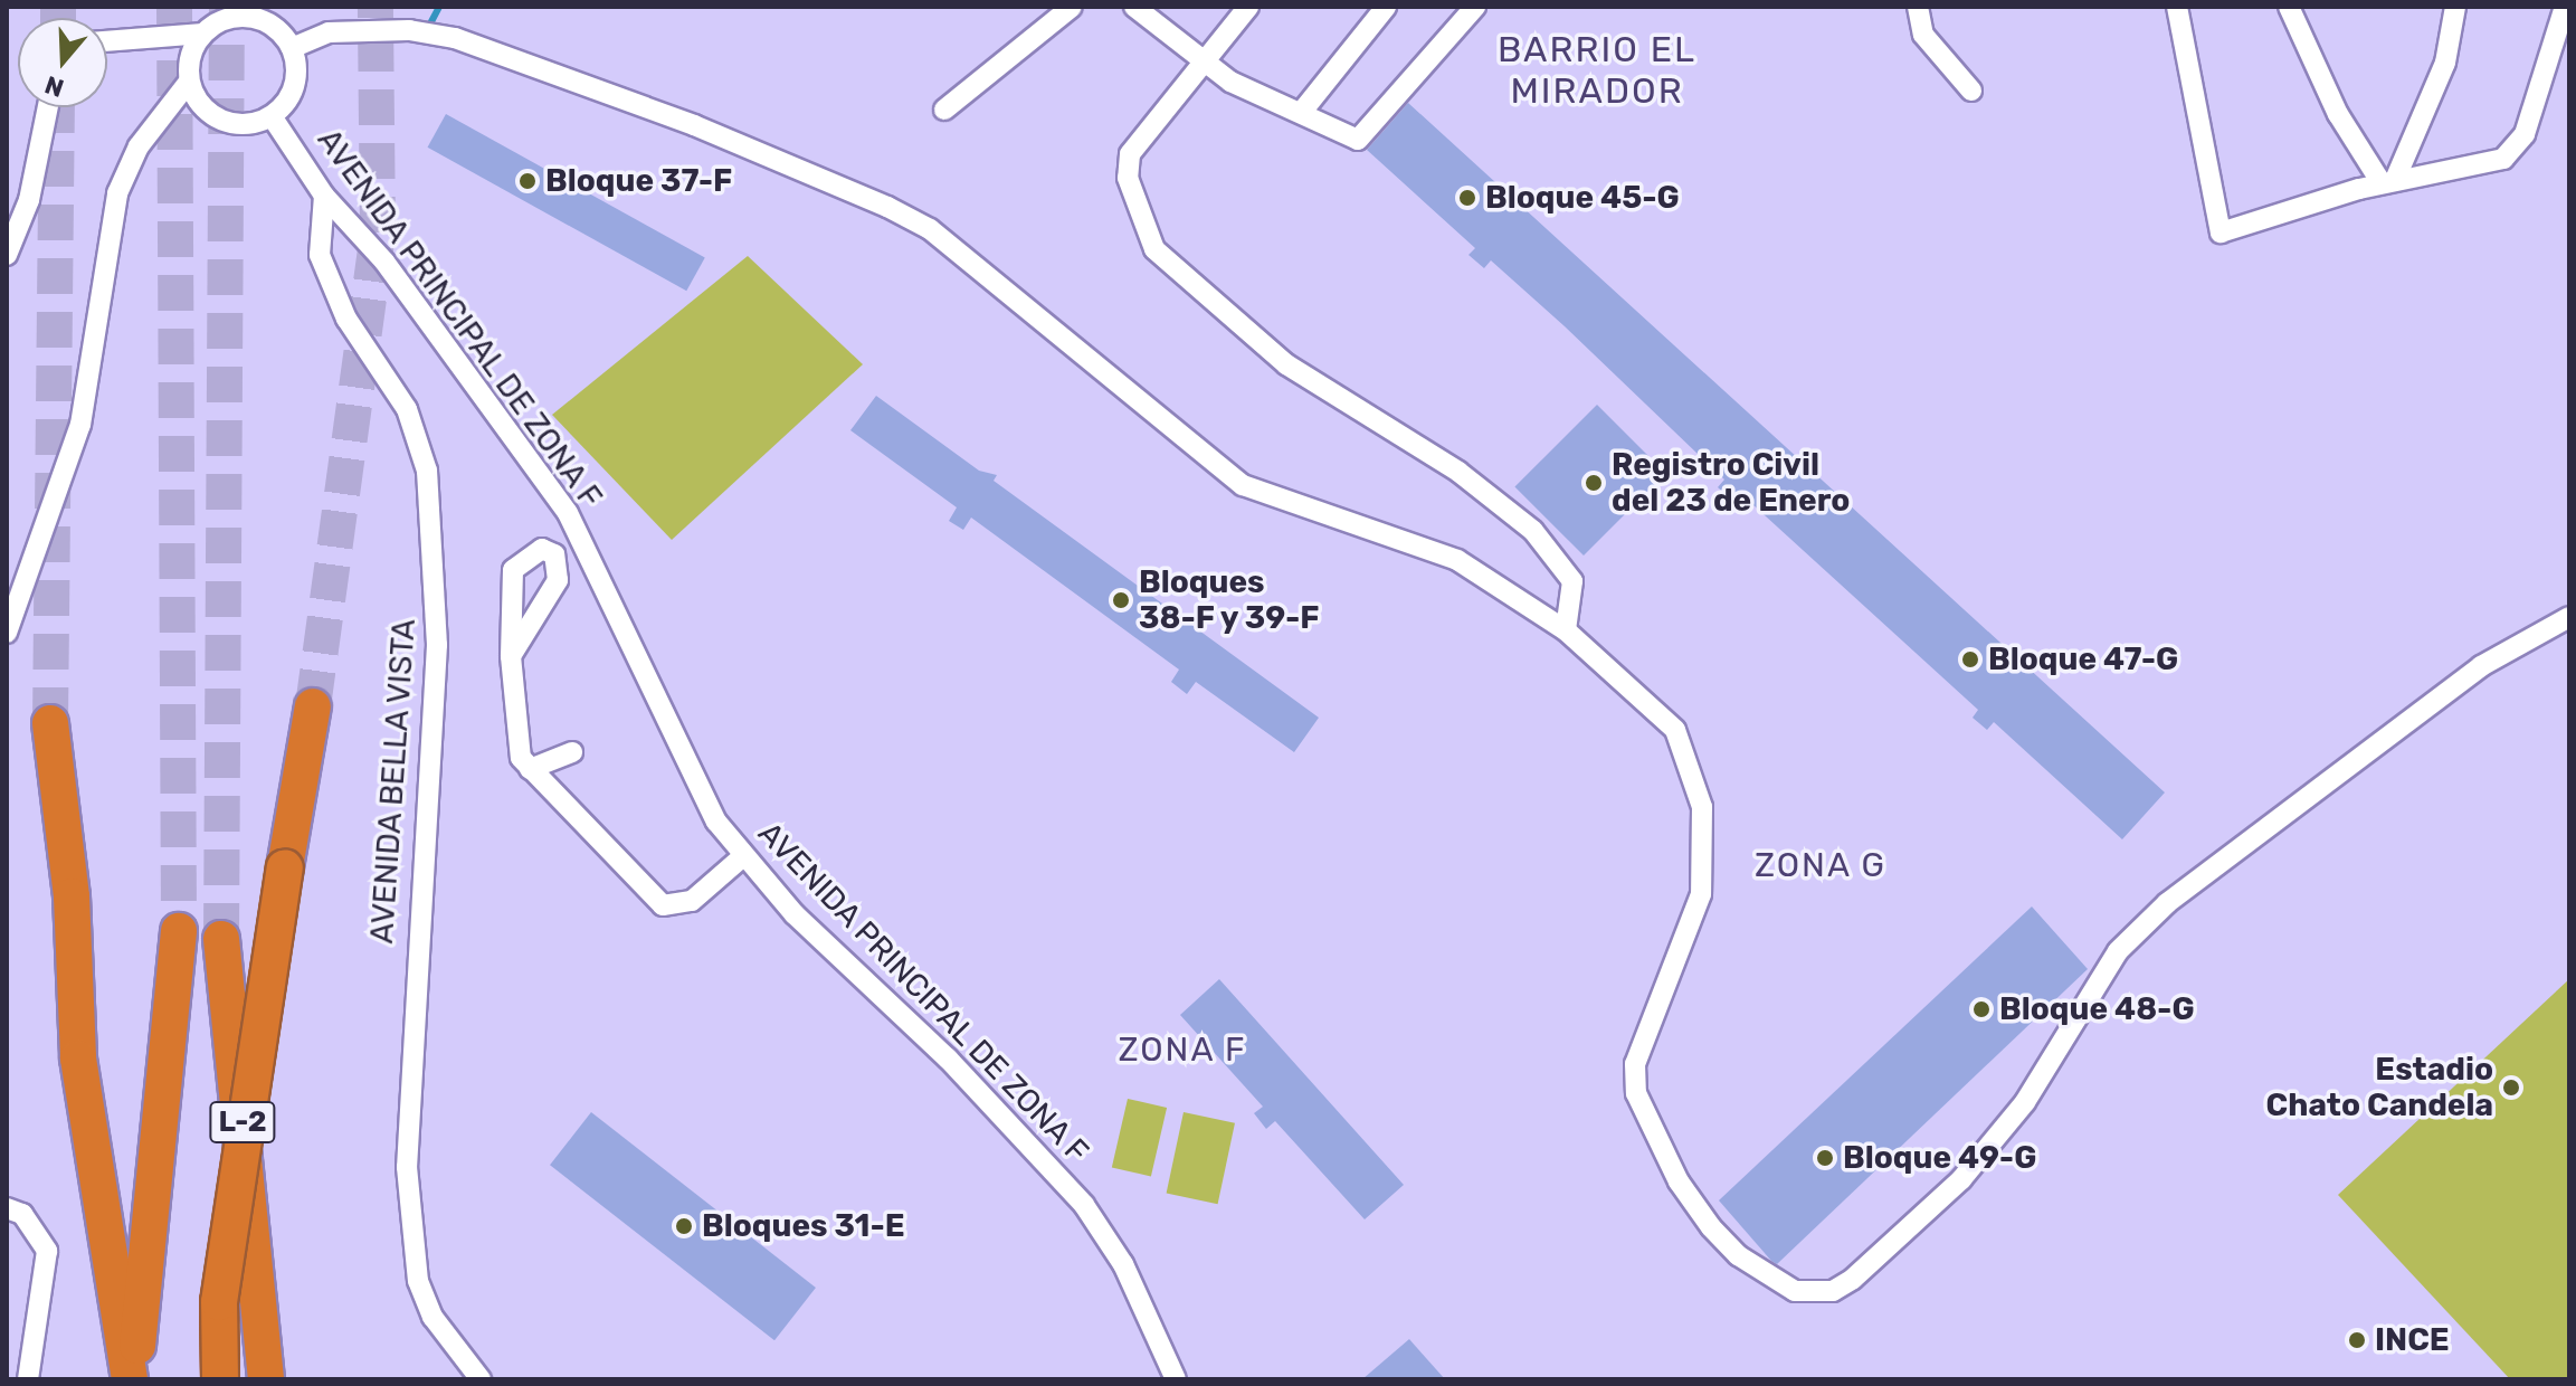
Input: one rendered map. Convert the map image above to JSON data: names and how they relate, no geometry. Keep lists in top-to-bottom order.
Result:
{
  "streets": {
    "highway": ["L-2"],
    "street": ["AVENIDA PRINCIPAL DE ZONA F", "AVENIDA BELLA VISTA"]
  },
  "crossings": [
    ["AVENIDA PRINCIPAL DE ZONA F", "AVENIDA BELLA VISTA"]
  ],
  "districts": ["BARRIO EL MIRADOR", "ZONA G", "ZONA F"],
  "places": [
    "Bloque 37-F",
    "Bloque 45-G",
    "Registro Civil del 23 de Enero",
    "Bloques 38-F y 39-F",
    "Bloque 47-G",
    "Bloque 48-G",
    "Estadio Chato Candela",
    "Bloque 49-G",
    "Bloques 31-E",
    "INCE"
  ],
  "north": "bottom"
}
